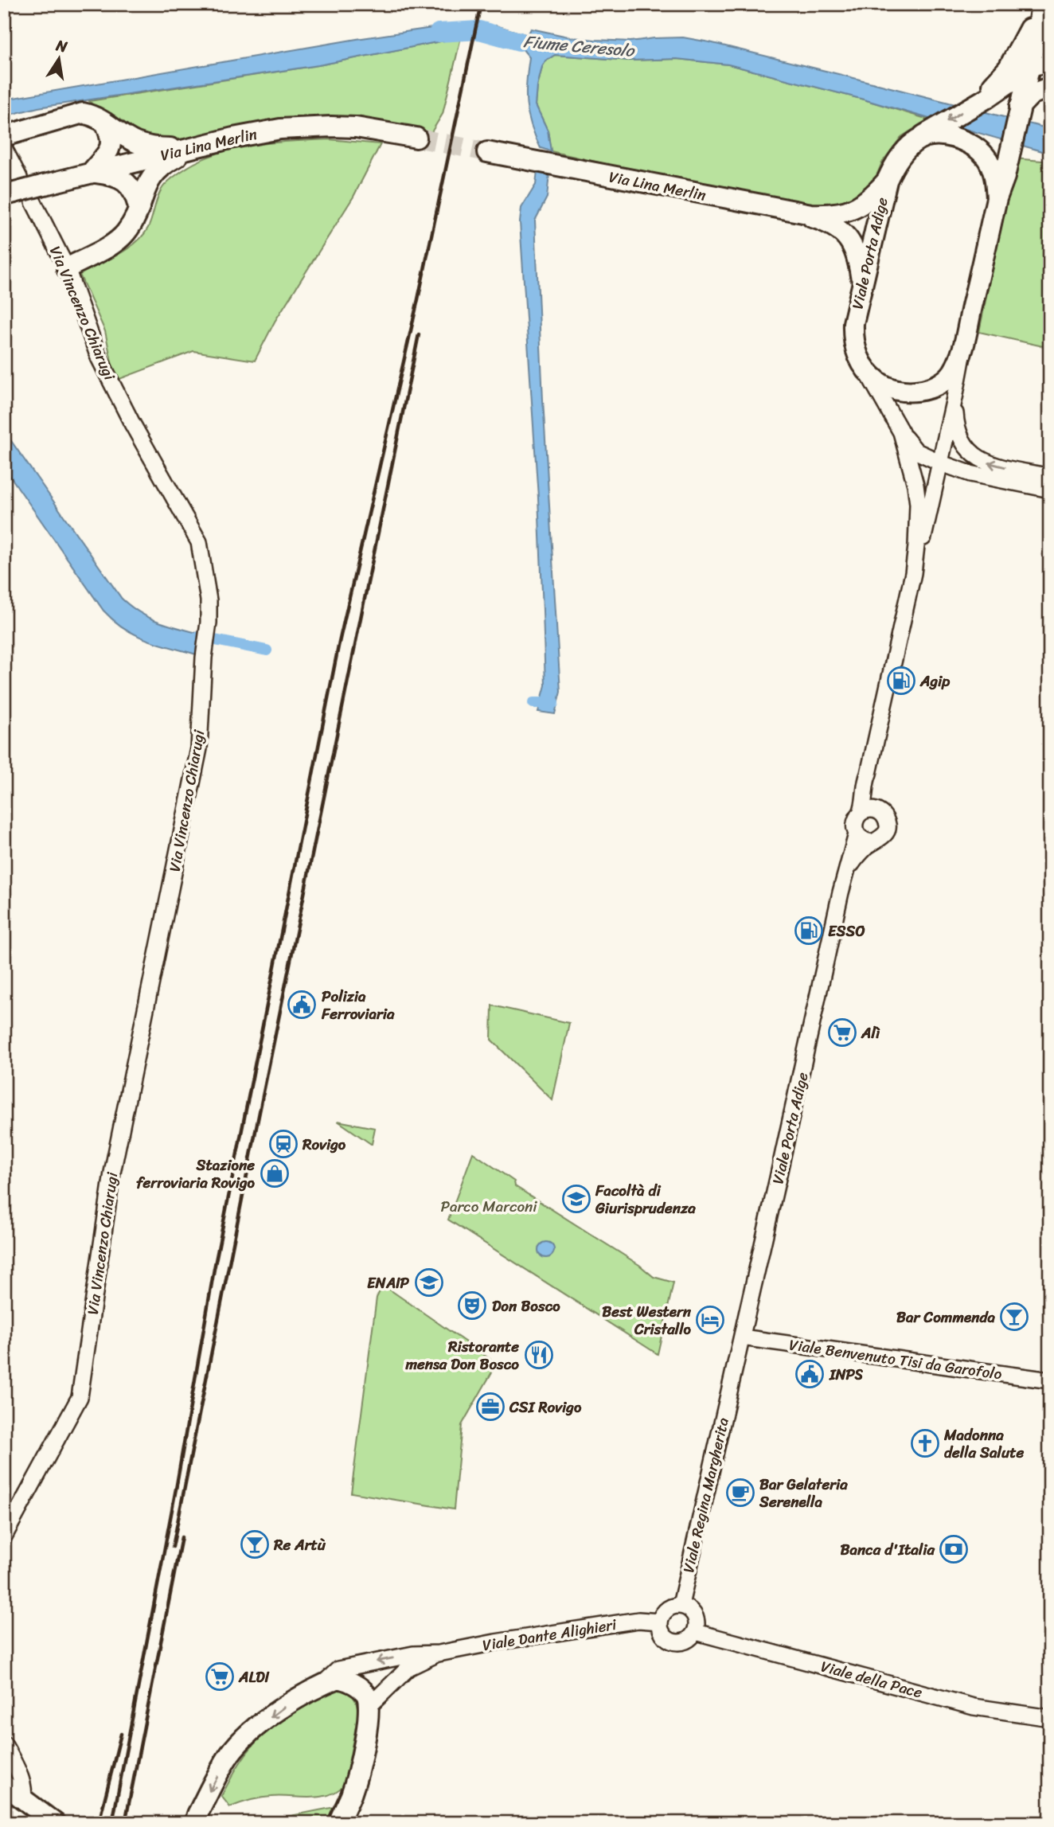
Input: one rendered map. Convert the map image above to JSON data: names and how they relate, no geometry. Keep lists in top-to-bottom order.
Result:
{
  "streets": {
    "main road": ["Via Lina Merlin", "Viale Porta Adige"],
    "street": [
      "Via Vincenzo Chiarugi",
      "Viale Benvenuto Tisi da Garofolo",
      "Viale Regina Margherita",
      "Viale Dante Alighieri",
      "Viale della Pace"
    ]
  },
  "crossings": [
    ["Via Lina Merlin", "Viale Porta Adige"],
    ["Via Lina Merlin", "Via Vincenzo Chiarugi"],
    ["Viale Porta Adige", "Viale Benvenuto Tisi da Garofolo"],
    ["Viale Porta Adige", "Viale Regina Margherita"],
    ["Viale Regina Margherita", "Viale Dante Alighieri"],
    ["Viale Regina Margherita", "Viale della Pace"],
    ["Viale Dante Alighieri", "Viale della Pace"]
  ],
  "water": ["Fiume Ceresolo"],
  "parks": ["Parco Marconi"],
  "places": {
    "fuel station": ["Agip", "ESSO"],
    "public building": ["Polizia Ferroviaria", "INPS"],
    "supermarket": ["Alì", "ALDI"],
    "station": ["Rovigo"],
    "shop": ["Stazione ferroviaria Rovigo"],
    "school or university": ["Facoltà di Giurisprudenza", "ENAIP"],
    "theatre": ["Don Bosco"],
    "bar": ["Bar Commenda", "Re Artù"],
    "hotel": ["Best Western Cristallo"],
    "restaurant": ["Ristorante mensa Don Bosco"],
    "office": ["CSI Rovigo"],
    "church": ["Madonna della Salute"],
    "cafe": ["Bar Gelateria Serenella"],
    "bank": ["Banca d'Italia"]
  },
  "north": "top"
}
